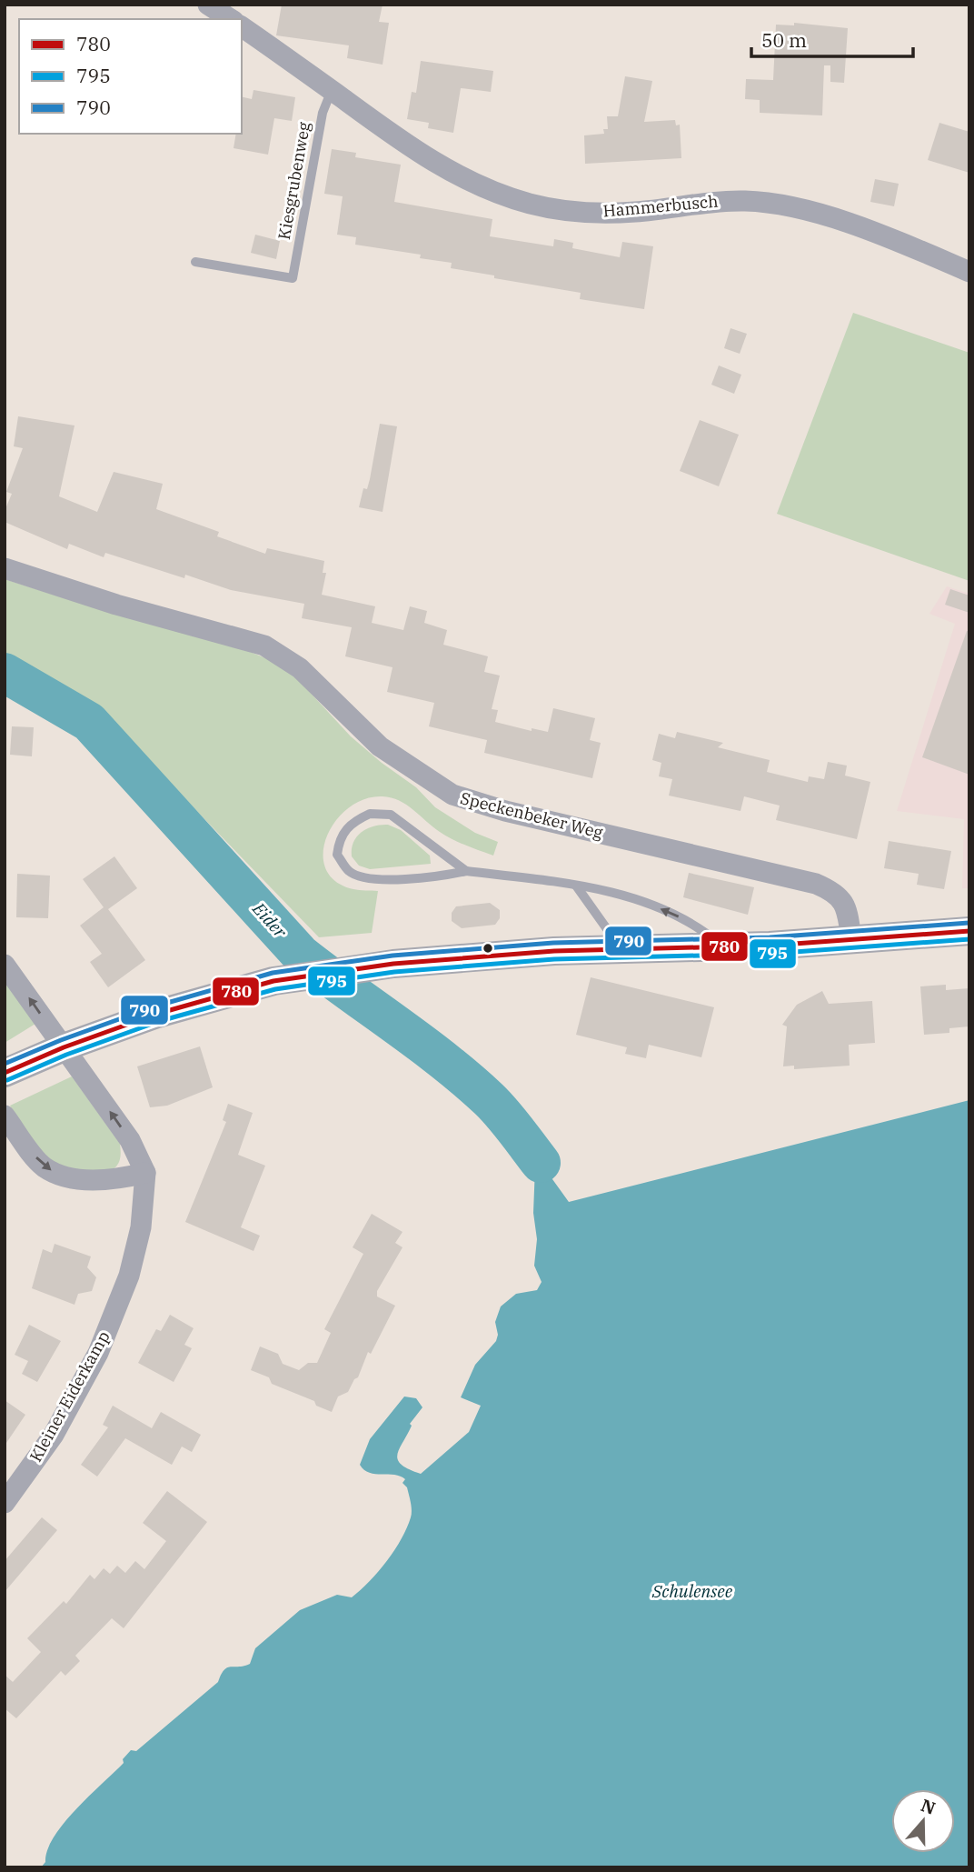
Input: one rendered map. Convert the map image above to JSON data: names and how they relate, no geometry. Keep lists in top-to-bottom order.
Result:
{
  "streets": {
    "street": ["Hammerbusch", "Speckenbeker Weg", "Kleiner Eiderkamp"],
    "lane": ["Kiesgrubenweg"]
  },
  "crossings": [
    ["Kiesgrubenweg", "Hammerbusch"]
  ],
  "one_way": ["Kleiner Eiderkamp"],
  "water": ["Eider", "Schulensee"],
  "lines": ["transit line 790", "transit line 780", "transit line 795"],
  "legend": ["780", "795", "790"],
  "scale_bar": "50 m",
  "north": "top"
}
